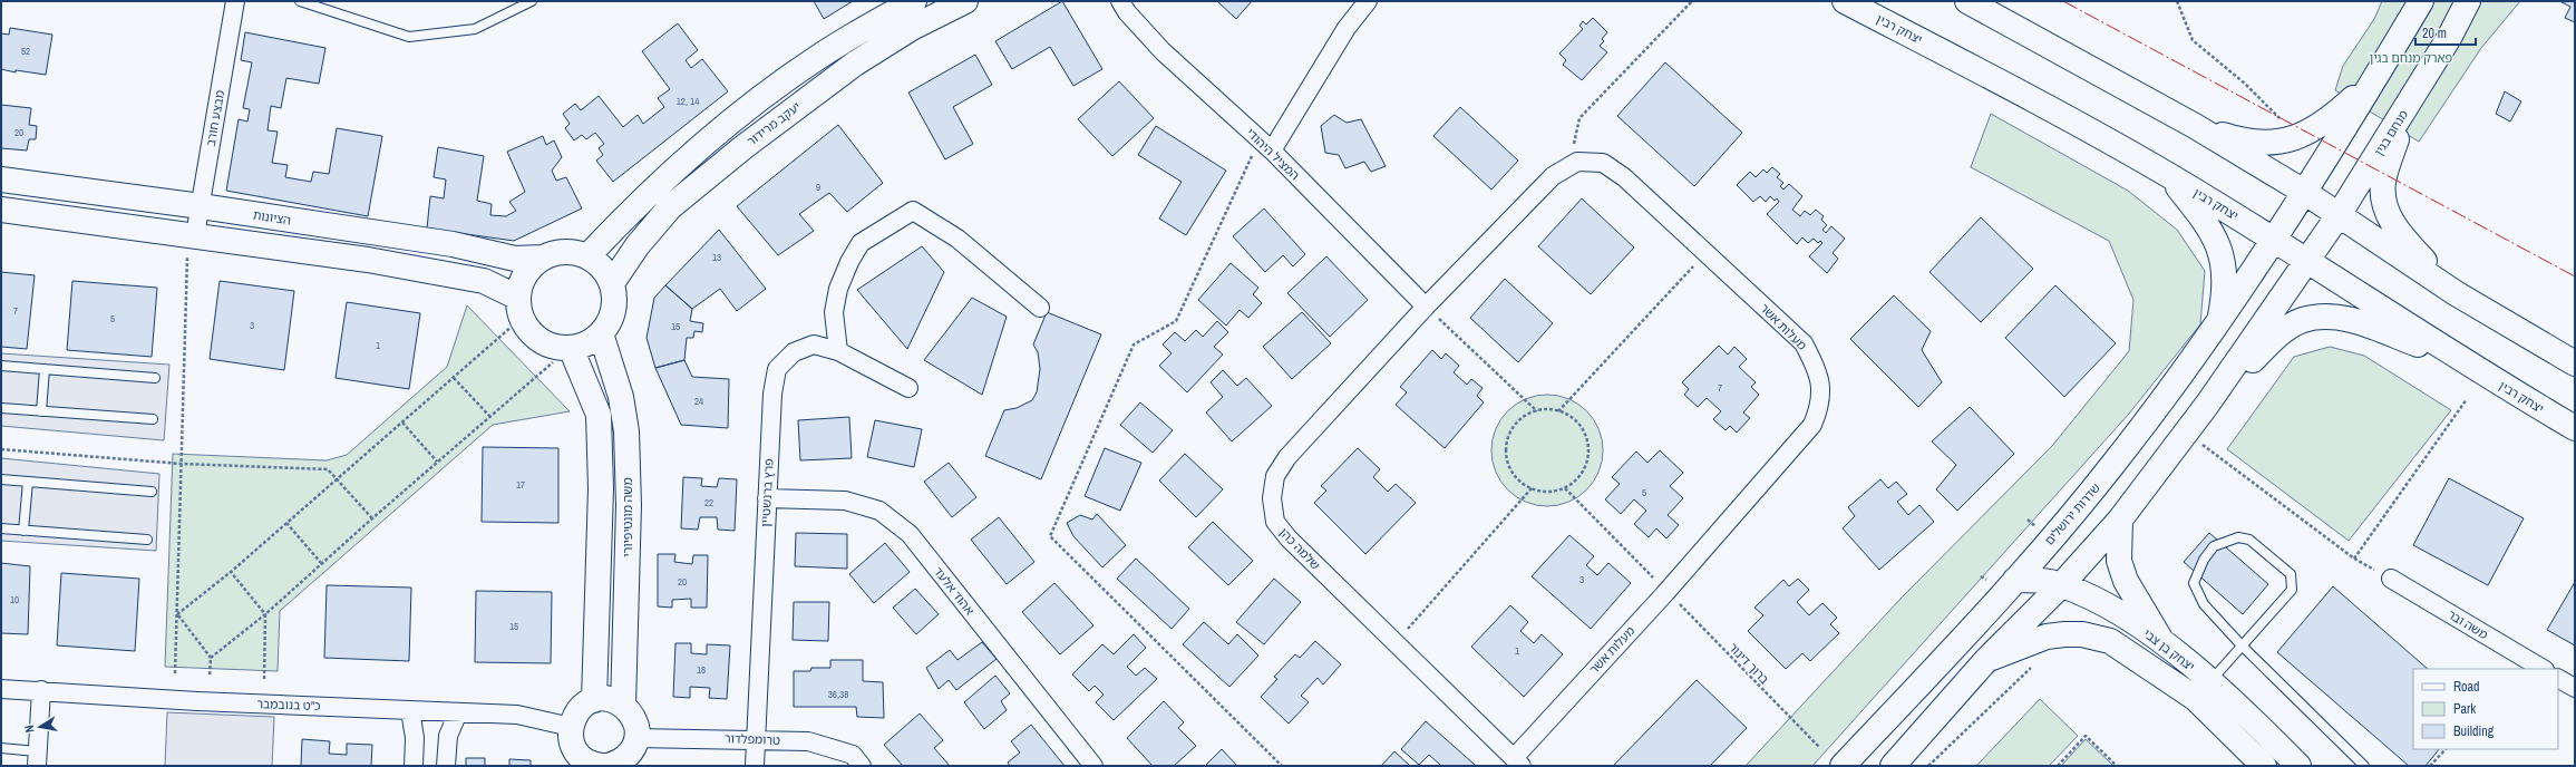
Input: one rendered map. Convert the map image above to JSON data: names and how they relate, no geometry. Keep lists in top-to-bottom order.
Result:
{
  "streets": {
    "main road": [
      "יצחק רבין",
      "יעקב מרידור",
      "מנחם בגין",
      "הציונות",
      "שדרות ירושלים",
      "משה מונטיפיורי",
      "יצחק בן צבי"
    ],
    "street": [
      "מבצע חורב",
      "המציל היהודי",
      "מעלות אשר",
      "פרץ ברנשטיין",
      "שלמה כהן",
      "אהוד אלעד",
      "משה ובר",
      "כ\"ט בנובמבר",
      "טרומפלדור"
    ],
    "path": ["ברוך דינור"]
  },
  "crossings": [
    ["יצחק רבין", "מנחם בגין"],
    ["יצחק רבין", "שדרות ירושלים"],
    ["מבצע חורב", "הציונות"],
    ["יעקב מרידור", "הציונות"],
    ["יעקב מרידור", "משה מונטיפיורי"],
    ["המציל היהודי", "שלמה כהן"],
    ["הציונות", "משה מונטיפיורי"],
    ["מעלות אשר", "שלמה כהן"],
    ["מעלות אשר", "ברוך דינור"],
    ["פרץ ברנשטיין", "אהוד אלעד"],
    ["פרץ ברנשטיין", "טרומפלדור"],
    ["שדרות ירושלים", "יצחק בן צבי"],
    ["משה מונטיפיורי", "כ\"ט בנובמבר"],
    ["משה מונטיפיורי", "טרומפלדור"],
    ["כ\"ט בנובמבר", "טרומפלדור"]
  ],
  "parks": ["פארק מנחם בגין"],
  "house_numbers": [
    "52",
    "12, 14",
    "20",
    "9",
    "13",
    "7",
    "5",
    "3",
    "15",
    "1",
    "7",
    "24",
    "17",
    "5",
    "22",
    "3",
    "20",
    "10",
    "15",
    "1",
    "18",
    "36,38"
  ],
  "legend": ["Road", "Park", "Building"],
  "scale_bar": "20 m",
  "north": "left"
}
